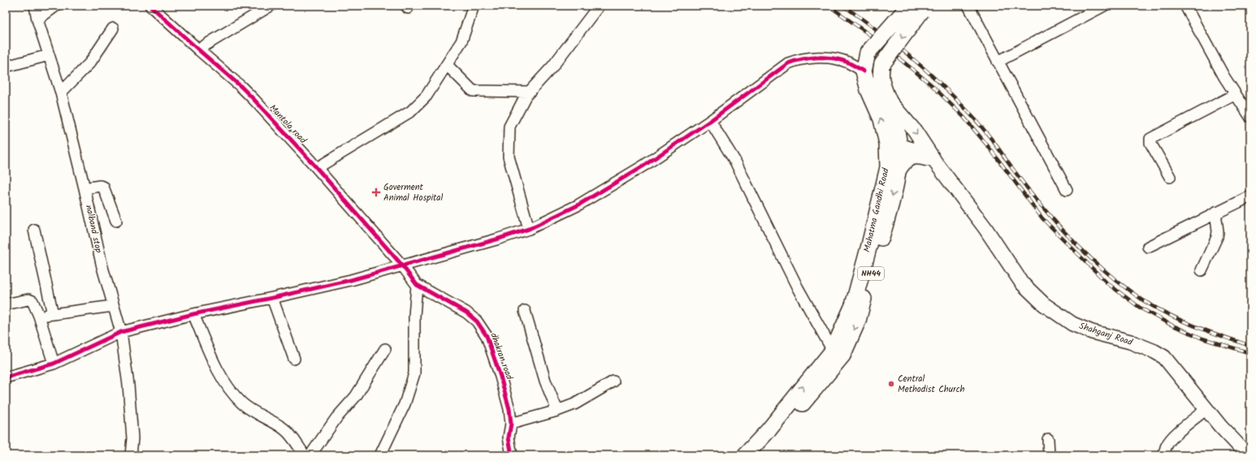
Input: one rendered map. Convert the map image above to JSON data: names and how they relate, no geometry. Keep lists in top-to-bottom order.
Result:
{
  "streets": {
    "highway": ["Mahatma Gandhi Road", "NH44"],
    "main road": ["Shahganj Road"],
    "street": ["Mantola road", "nalband stop", "dhakran road"]
  },
  "crossings": [
    ["Mantola road", "dhakran road"],
    ["Mahatma Gandhi Road", "Shahganj Road"]
  ],
  "places": {
    "health": ["Goverment Animal Hospital"],
    "other": ["Central Methodist Church"]
  }
}
